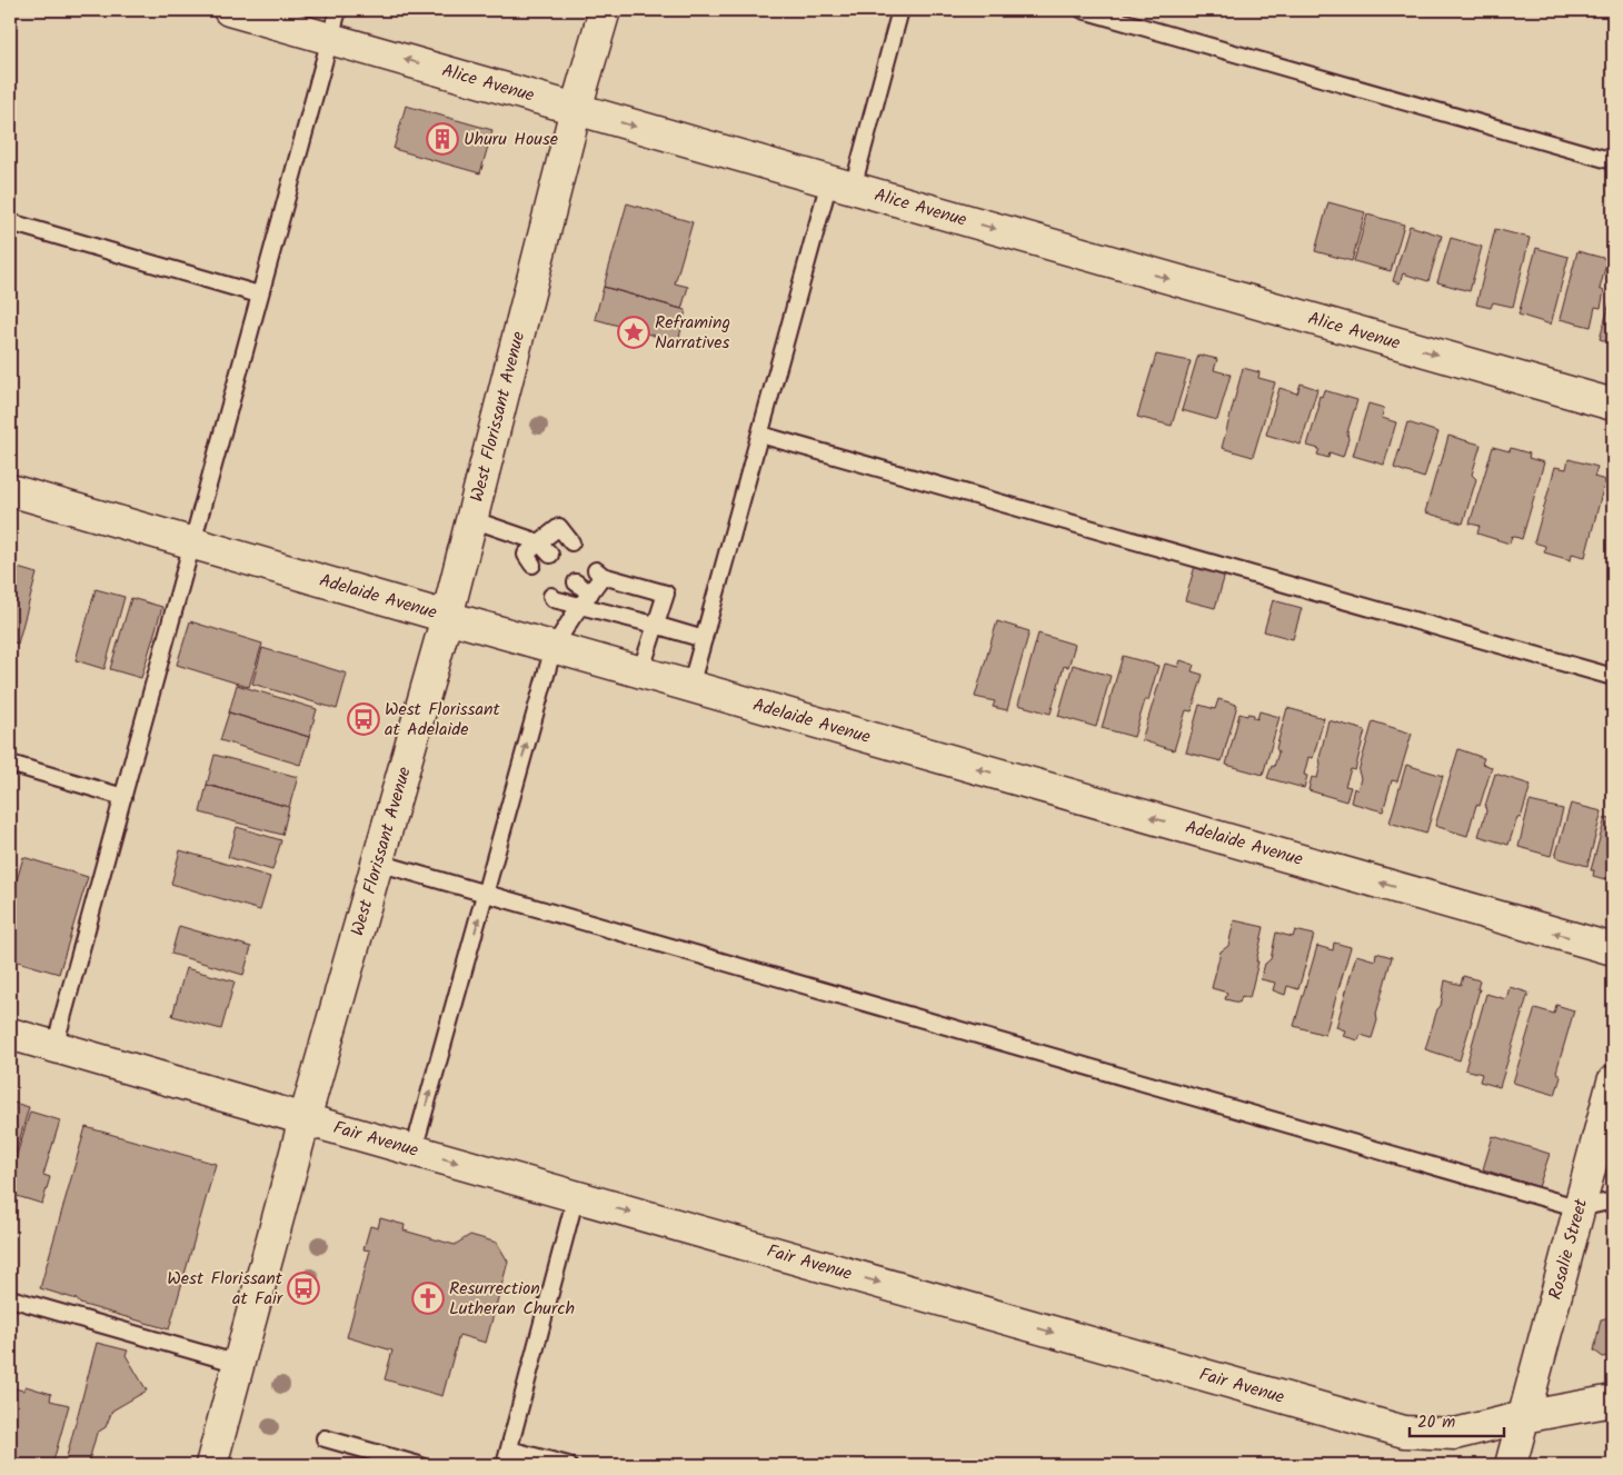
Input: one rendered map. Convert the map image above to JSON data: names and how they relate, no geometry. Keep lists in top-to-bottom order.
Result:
{
  "streets": {
    "street": [
      "Alice Avenue",
      "West Florissant Avenue",
      "Adelaide Avenue",
      "Fair Avenue",
      "Rosalie Street"
    ]
  },
  "crossings": [
    ["Alice Avenue", "West Florissant Avenue"],
    ["West Florissant Avenue", "Adelaide Avenue"],
    ["West Florissant Avenue", "Fair Avenue"],
    ["Fair Avenue", "Rosalie Street"]
  ],
  "one_way": ["Adelaide Avenue", "Fair Avenue"],
  "places": {
    "building": ["Uhuru House"],
    "place": ["Reframing Narratives"],
    "bus stop": ["West Florissant at Adelaide", "West Florissant at Fair"],
    "church": ["Resurrection Lutheran Church"]
  },
  "scale_bar": "20 m"
}
